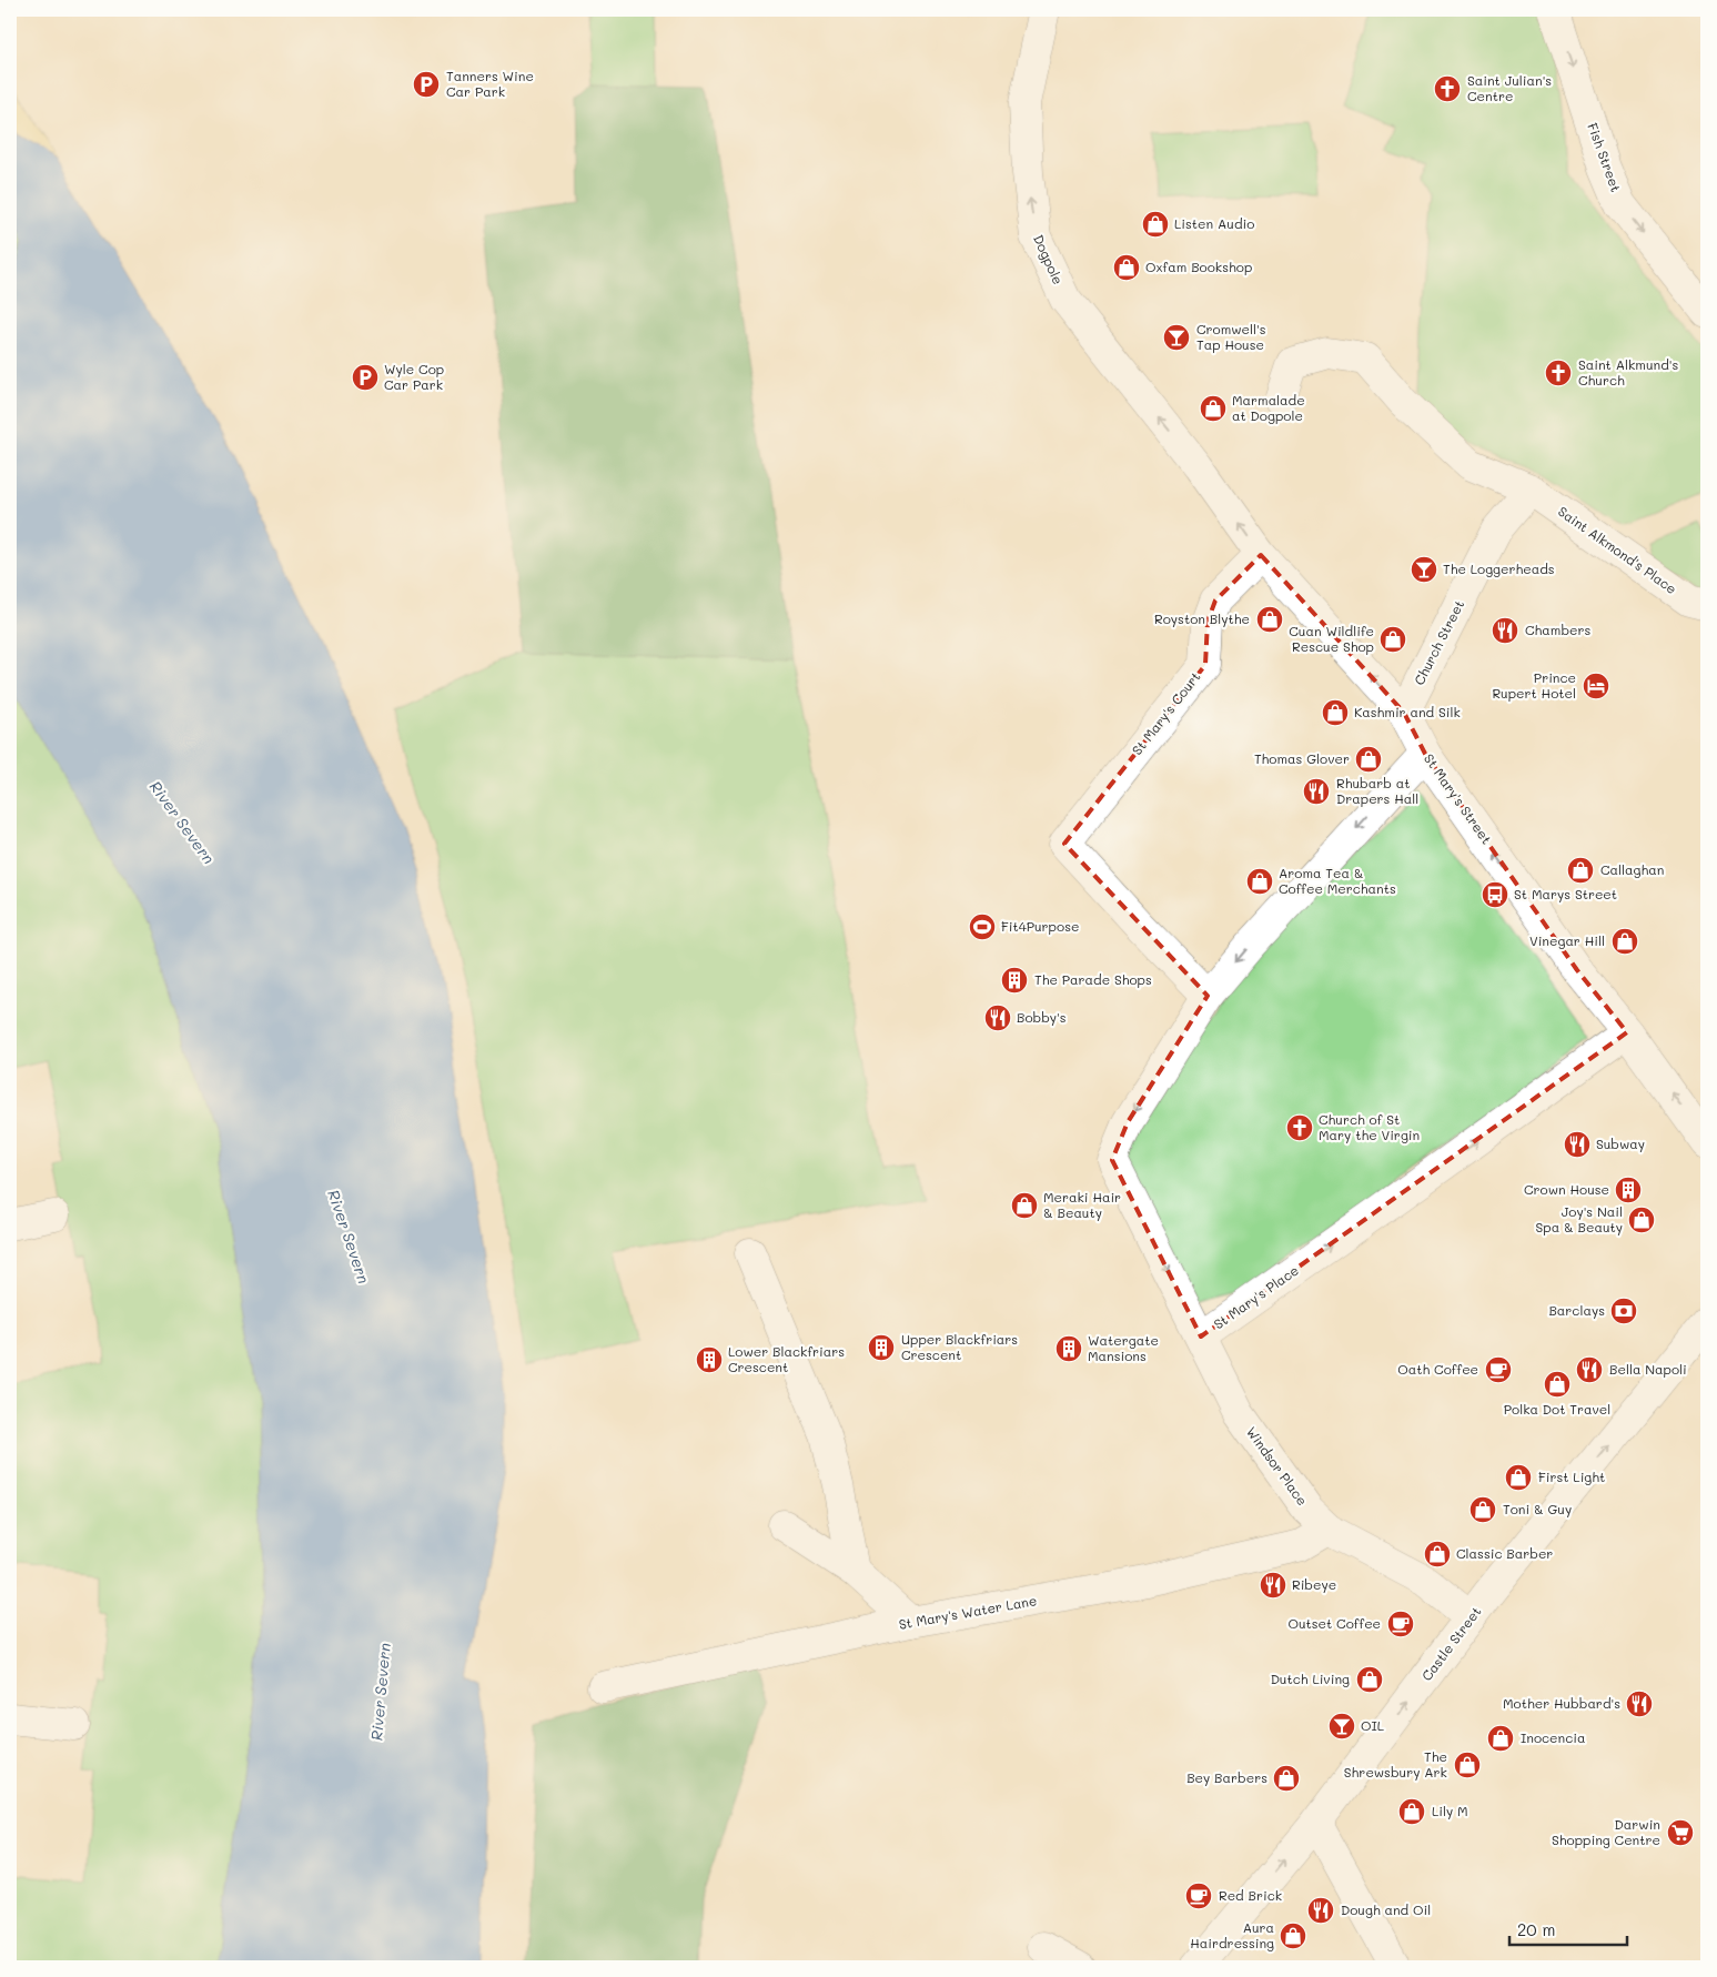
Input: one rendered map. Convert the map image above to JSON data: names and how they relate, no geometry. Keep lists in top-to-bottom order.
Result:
{
  "streets": {
    "street": [
      "Fish Street",
      "Dogpole",
      "Saint Alkmond's Place",
      "Church Street",
      "St Mary's Court",
      "St Mary's Street",
      "St Mary's Place",
      "Windsor Place",
      "St Mary's Water Lane",
      "Castle Street"
    ]
  },
  "crossings": [
    ["Dogpole", "St Mary's Street"],
    ["Saint Alkmond's Place", "Church Street"],
    ["Church Street", "St Mary's Street"],
    ["St Mary's Court", "St Mary's Street"],
    ["St Mary's Court", "St Mary's Place"],
    ["St Mary's Street", "St Mary's Place"],
    ["St Mary's Place", "Windsor Place"],
    ["Windsor Place", "St Mary's Water Lane"],
    ["Windsor Place", "Castle Street"]
  ],
  "one_way": [
    "Fish Street",
    "Dogpole",
    "St Mary's Street",
    "Castle Street"
  ],
  "water": ["River Severn"],
  "places": {
    "parking": ["Tanners Wine Car Park", "Wyle Cop Car Park"],
    "church": ["Saint Julian's Centre", "Saint Alkmund's Church", "Church of St Mary the Virgin"],
    "shop": [
      "Listen Audio",
      "Oxfam Bookshop",
      "Marmalade at Dogpole",
      "Royston Blythe",
      "Cuan Wildlife Rescue Shop",
      "Kashmir and Silk",
      "Thomas Glover",
      "Callaghan",
      "Aroma Tea & Coffee Merchants",
      "Vinegar Hill",
      "Meraki Hair & Beauty",
      "Joy's Nail Spa & Beauty",
      "Polka Dot Travel",
      "First Light",
      "Toni & Guy",
      "Classic Barber",
      "Dutch Living",
      "Inocencia",
      "The Shrewsbury Ark",
      "Bey Barbers",
      "Lily M",
      "Aura Hairdressing"
    ],
    "bar": ["Cromwell's Tap House", "The Loggerheads", "OIL"],
    "restaurant": [
      "Chambers",
      "Rhubarb at Drapers Hall",
      "Bobby's",
      "Subway",
      "Bella Napoli",
      "Ribeye",
      "Mother Hubbard's",
      "Dough and Oil"
    ],
    "hotel": ["Prince Rupert Hotel"],
    "bus stop": ["St Marys Street"],
    "sports": ["Fit4Purpose"],
    "building": [
      "The Parade Shops",
      "Crown House",
      "Upper Blackfriars Crescent",
      "Watergate Mansions",
      "Lower Blackfriars Crescent"
    ],
    "bank": ["Barclays"],
    "cafe": ["Oath Coffee", "Outset Coffee", "Red Brick"],
    "supermarket": ["Darwin Shopping Centre"]
  },
  "scale_bar": "20 m"
}
